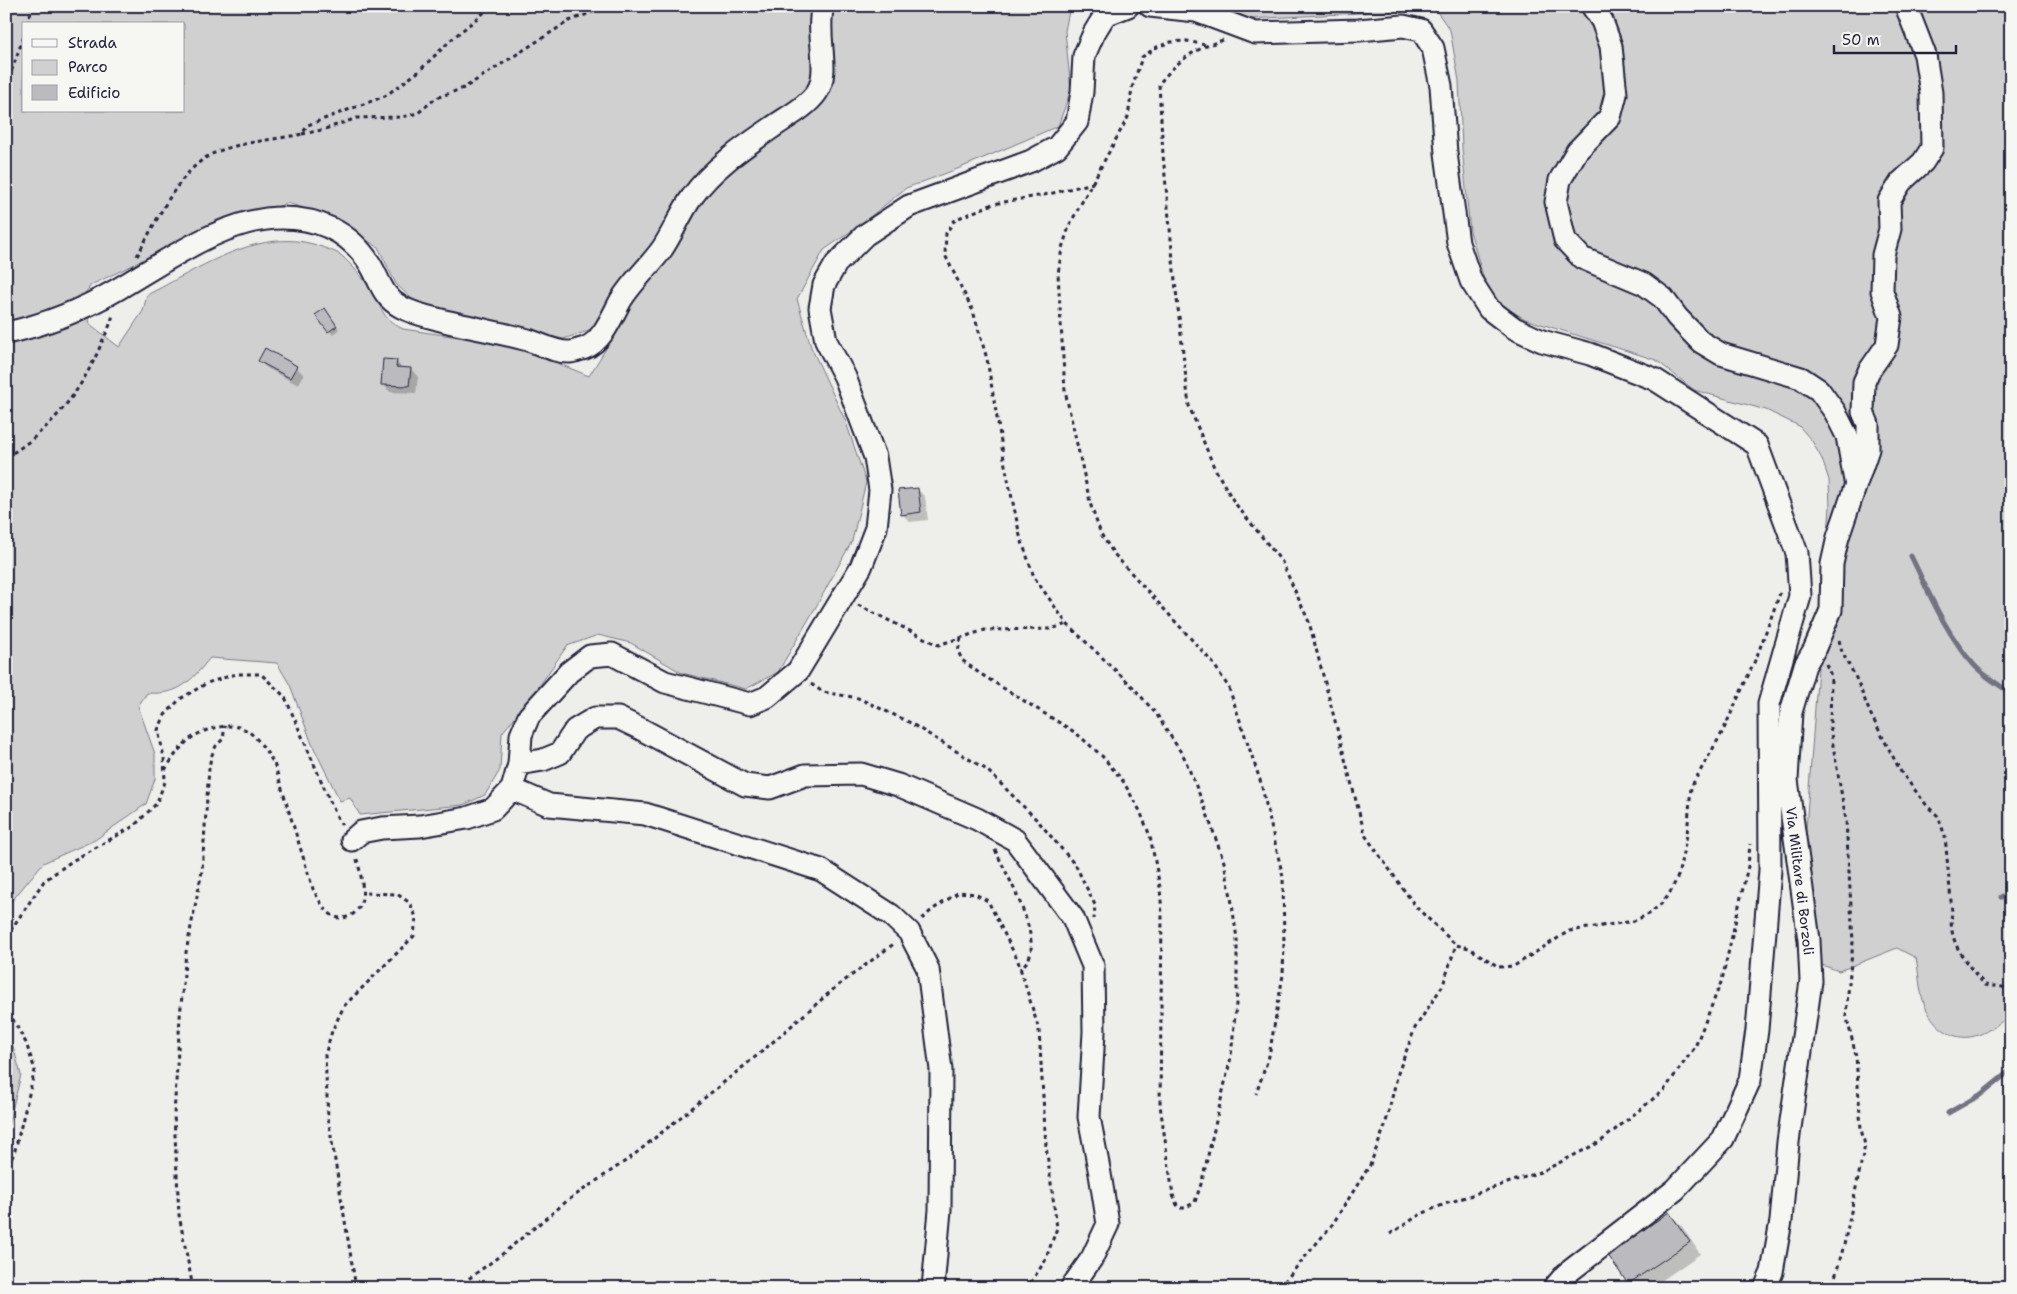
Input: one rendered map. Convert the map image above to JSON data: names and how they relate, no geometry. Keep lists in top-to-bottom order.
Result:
{
  "streets": {
    "street": ["Via Militare di Borzoli"]
  },
  "legend": ["Strada", "Parco", "Edificio"],
  "scale_bar": "50 m"
}
